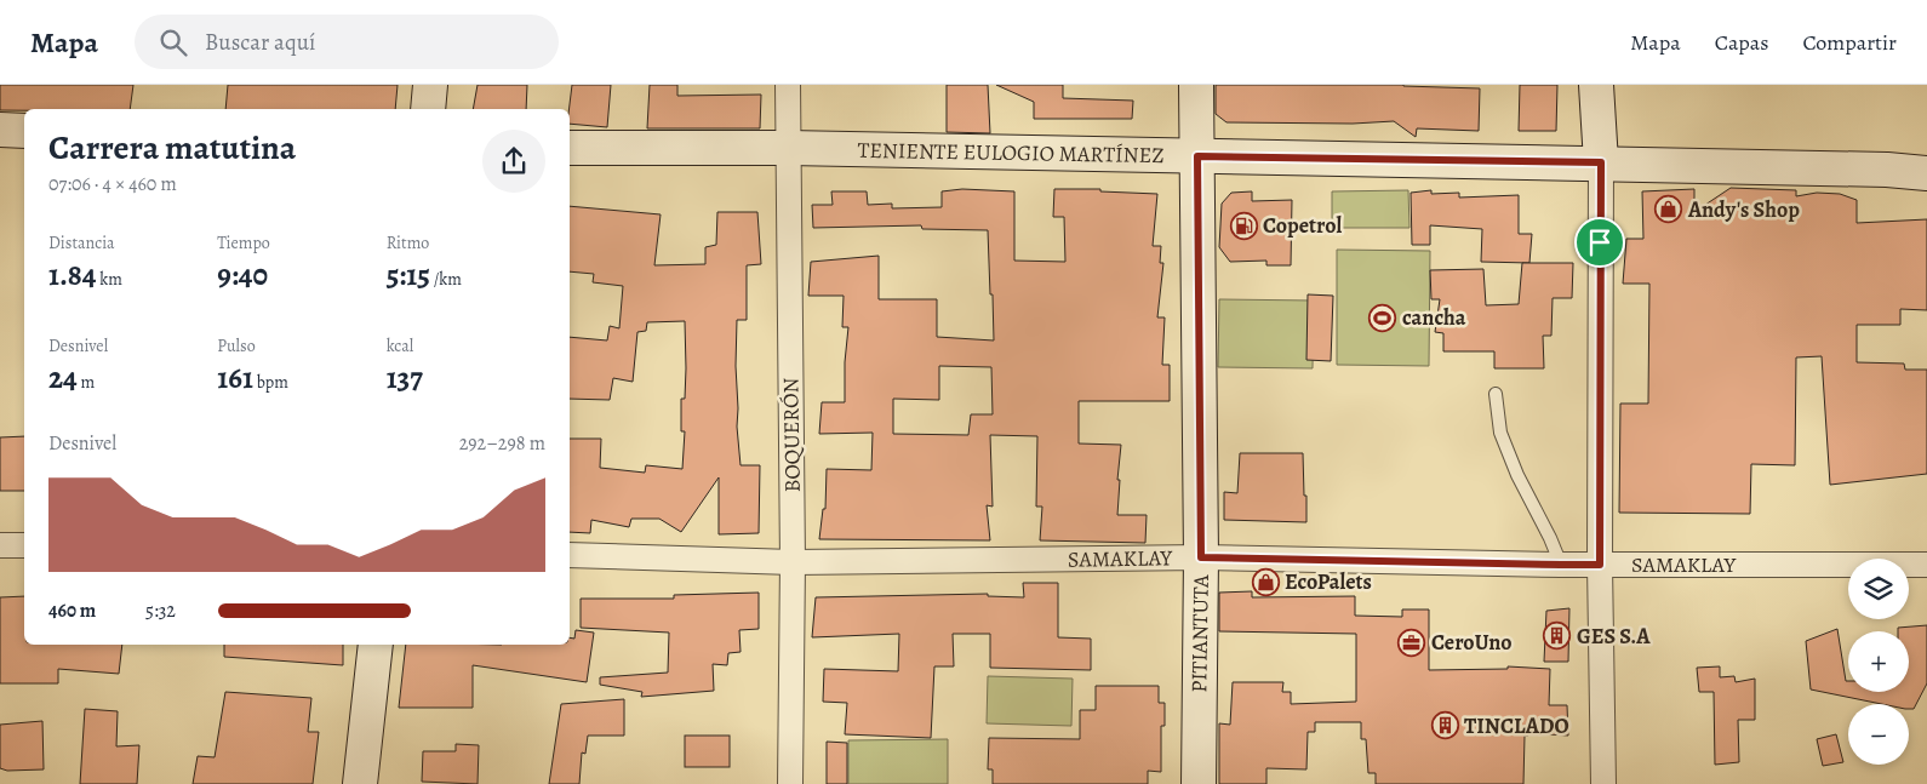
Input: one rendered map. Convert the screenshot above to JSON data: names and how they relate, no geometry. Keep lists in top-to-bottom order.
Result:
{
  "streets": {
    "street": [
      "TENIENTE EULOGIO MARTÍNEZ",
      "BOQUERÓN",
      "SAMAKLAY",
      "PITIANTUTA"
    ]
  },
  "crossings": [
    ["TENIENTE EULOGIO MARTÍNEZ", "BOQUERÓN"],
    ["TENIENTE EULOGIO MARTÍNEZ", "PITIANTUTA"],
    ["BOQUERÓN", "SAMAKLAY"],
    ["SAMAKLAY", "PITIANTUTA"]
  ],
  "places": {
    "shop": ["Andy's Shop", "EcoPalets"],
    "fuel station": ["Copetrol"],
    "sports": ["cancha"],
    "building": ["GES S.A", "TINCLADO"],
    "office": ["CeroUno"]
  },
  "page": {
    "header": "Mapa",
    "search": "Buscar aquí",
    "nav": ["Mapa", "Capas", "Compartir"],
    "heading": ["Carrera matutina", "07:06 · 4 × 460 m"],
    "stats": [
      ["Distancia", "1.84 km"],
      ["Tiempo", "9:40"],
      ["Ritmo", "5:15 /km"],
      ["Desnivel", "24 m"],
      ["Pulso", "161 bpm"],
      ["kcal", "137"]
    ],
    "chart": ["Desnivel", "292–298 m"],
    "map_buttons": ["+", "−"],
    "list": [
      {
        "name": "460 m",
        "note": "5:32"
      }
    ]
  }
}
